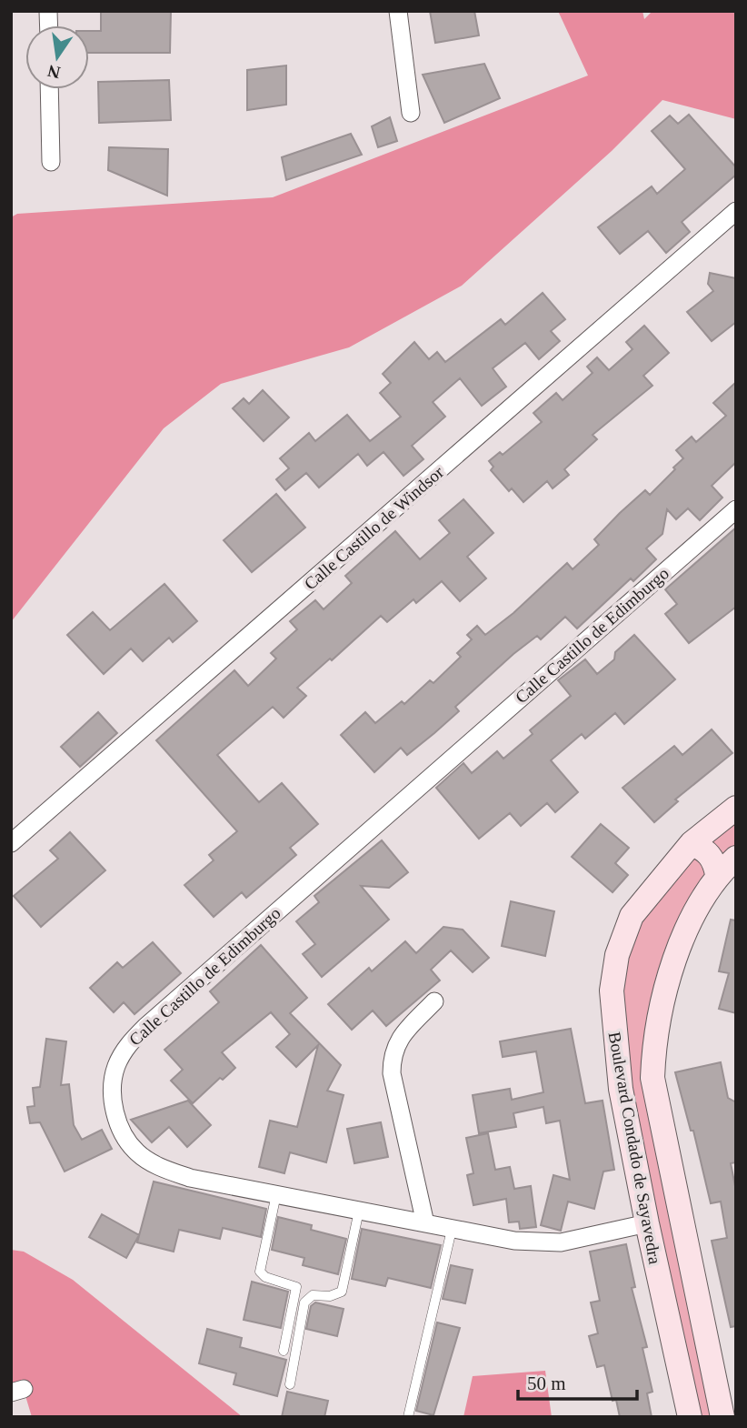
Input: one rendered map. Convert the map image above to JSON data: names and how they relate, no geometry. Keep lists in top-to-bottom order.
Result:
{
  "streets": {
    "street": ["Calle Castillo de Windsor", "Calle Castillo de Edimburgo", "Boulevard Condado de Sayavedra"]
  },
  "crossings": [
    ["Calle Castillo de Edimburgo", "Boulevard Condado de Sayavedra"]
  ],
  "scale_bar": "50 m",
  "north": "bottom"
}
